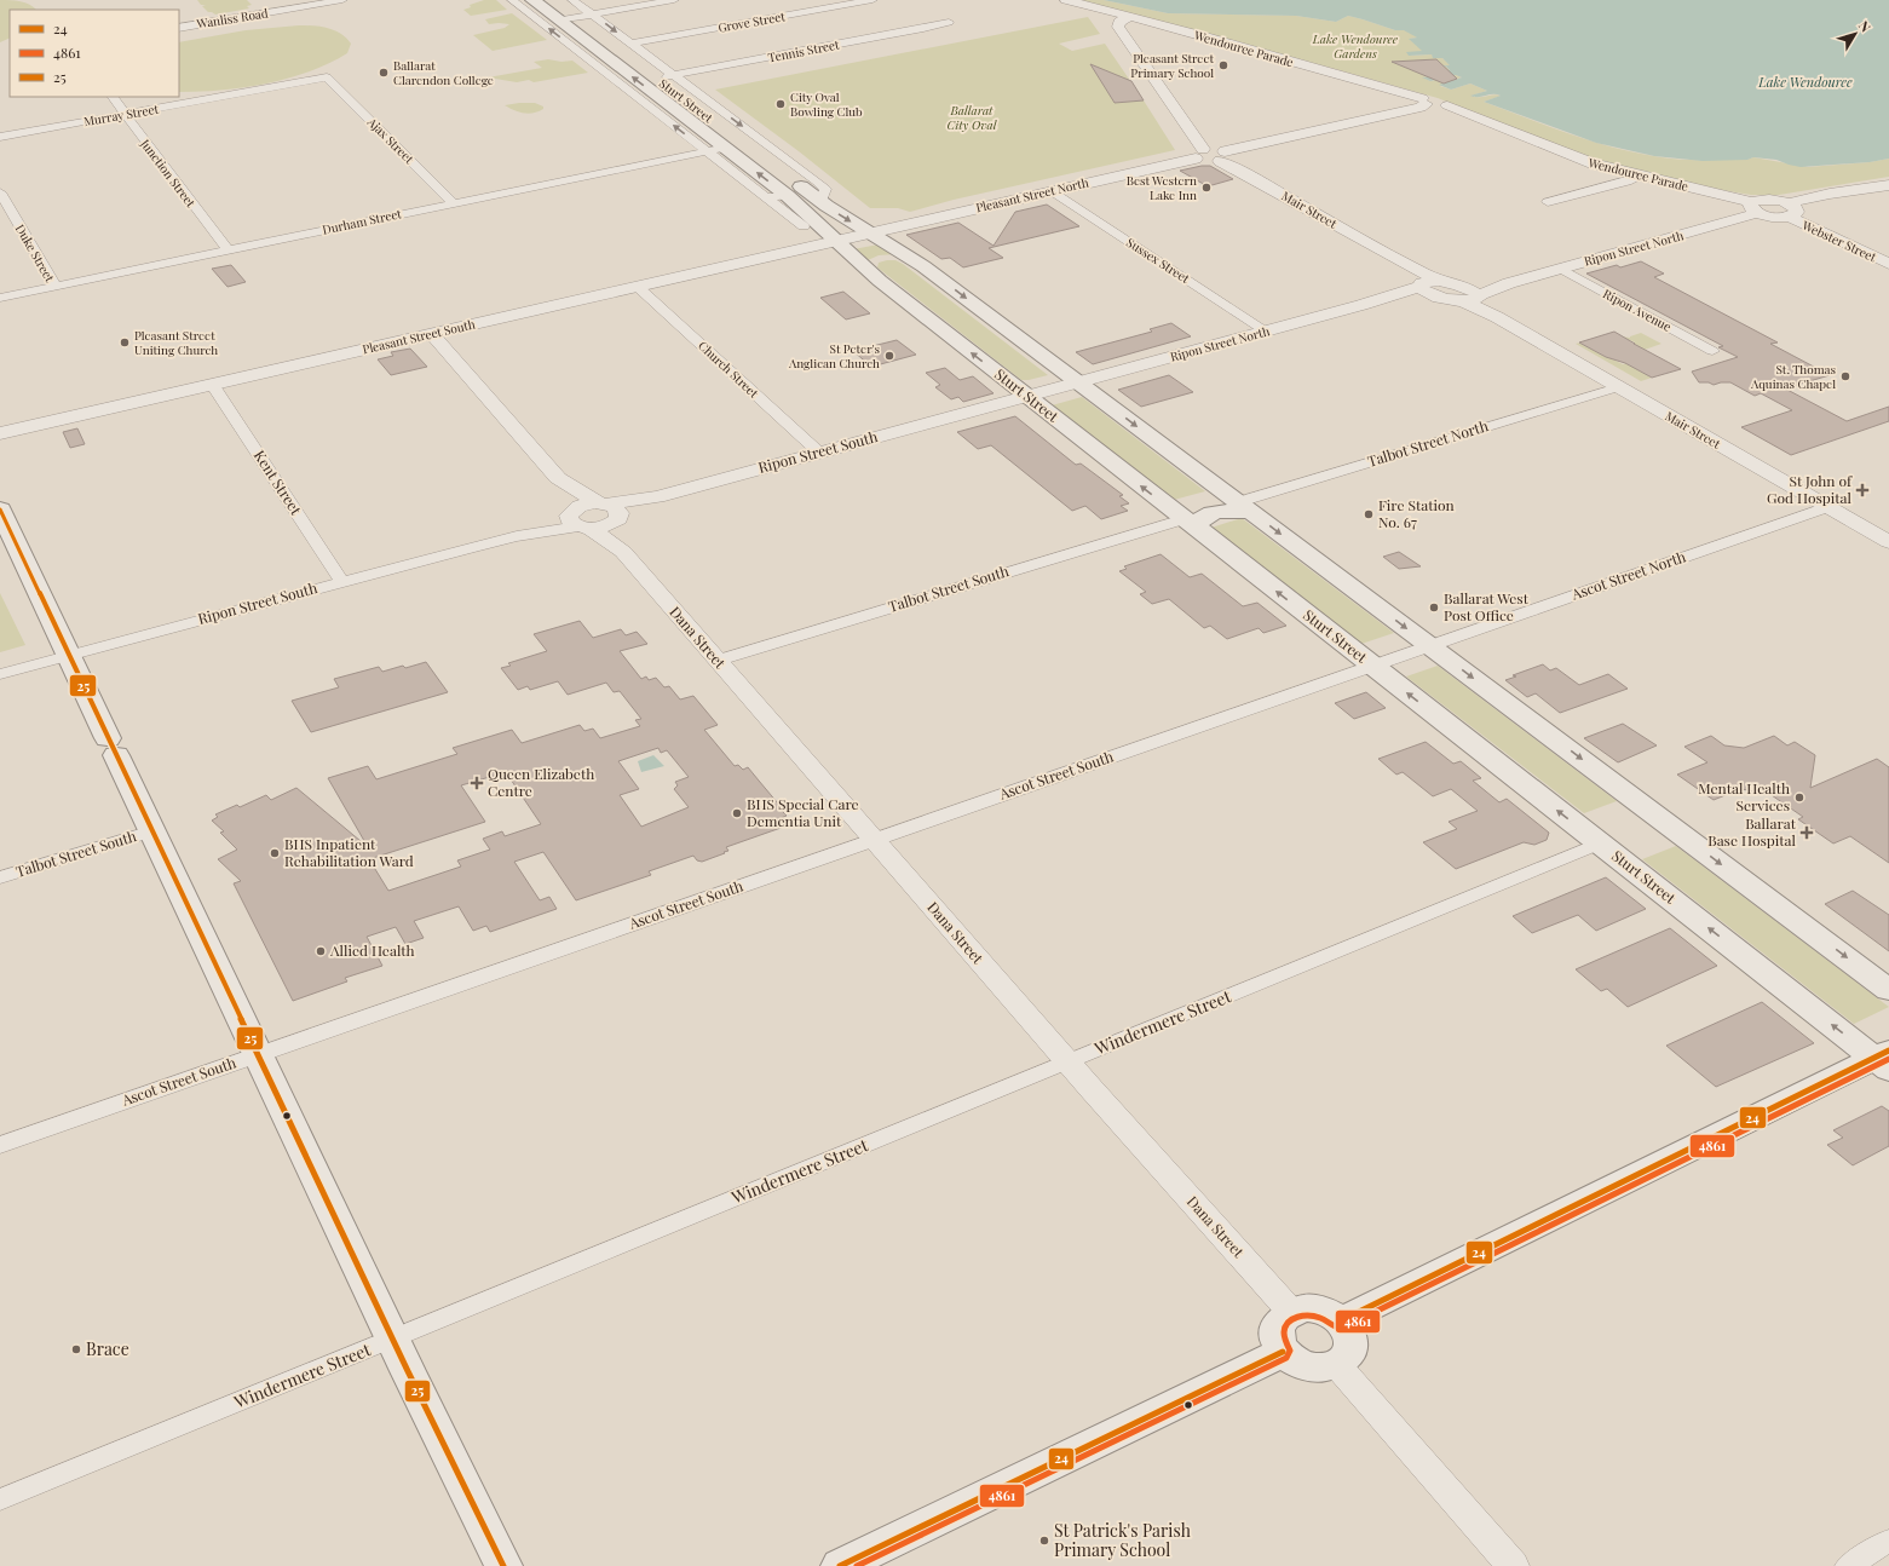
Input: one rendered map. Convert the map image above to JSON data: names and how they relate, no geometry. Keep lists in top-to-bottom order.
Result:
{
  "streets": {
    "main road": ["Sturt Street"],
    "street": [
      "Wanliss Road",
      "Grove Street",
      "Wendouree Parade",
      "Tennis Street",
      "Murray Street",
      "Ajax Street",
      "Junction Street",
      "Pleasant Street North",
      "Mair Street",
      "Durham Street",
      "Webster Street",
      "Ripon Street North",
      "Duke Street",
      "Sussex Street",
      "Ripon Avenue",
      "Pleasant Street South",
      "Church Street",
      "Talbot Street North",
      "Ripon Street South",
      "Kent Street",
      "Ascot Street North",
      "Talbot Street South",
      "Dana Street",
      "Ascot Street South",
      "Windermere Street"
    ]
  },
  "crossings": [
    ["Grove Street", "Sturt Street"],
    ["Wendouree Parade", "Webster Street"],
    ["Wendouree Parade", "Ripon Street North"],
    ["Tennis Street", "Sturt Street"],
    ["Sturt Street", "Pleasant Street North"],
    ["Sturt Street", "Durham Street"],
    ["Sturt Street", "Ripon Street North"],
    ["Sturt Street", "Pleasant Street South"],
    ["Sturt Street", "Talbot Street North"],
    ["Sturt Street", "Ripon Street South"],
    ["Sturt Street", "Ascot Street North"],
    ["Sturt Street", "Talbot Street South"],
    ["Sturt Street", "Ascot Street South"],
    ["Sturt Street", "Windermere Street"],
    ["Murray Street", "Ajax Street"],
    ["Murray Street", "Junction Street"],
    ["Ajax Street", "Durham Street"],
    ["Junction Street", "Durham Street"],
    ["Pleasant Street North", "Sussex Street"],
    ["Pleasant Street North", "Pleasant Street South"],
    ["Mair Street", "Ripon Street North"],
    ["Mair Street", "Talbot Street North"],
    ["Mair Street", "Ascot Street North"],
    ["Durham Street", "Duke Street"],
    ["Ripon Street North", "Sussex Street"],
    ["Ripon Street North", "Ripon Avenue"],
    ["Ripon Street North", "Ripon Street South"],
    ["Pleasant Street South", "Church Street"],
    ["Pleasant Street South", "Kent Street"],
    ["Church Street", "Ripon Street South"],
    ["Ripon Street South", "Kent Street"],
    ["Ripon Street South", "Dana Street"],
    ["Ascot Street North", "Ascot Street South"],
    ["Talbot Street South", "Dana Street"],
    ["Dana Street", "Ascot Street South"],
    ["Dana Street", "Windermere Street"]
  ],
  "water": ["Lake Wendouree"],
  "parks": ["Lake Wendouree Gardens", "Ballarat City Oval"],
  "places": {
    "other": [
      "Pleasant Street Primary School",
      "Ballarat Clarendon College",
      "City Oval Bowling Club",
      "Best Western Lake Inn",
      "Pleasant Street Uniting Church",
      "St Peter's Anglican Church",
      "St. Thomas Aquinas Chapel",
      "Fire Station No. 67",
      "Ballarat West Post Office",
      "Mental Health Services",
      "BHS Special Care Dementia Unit",
      "BHS Inpatient Rehabilitation Ward",
      "Allied Health",
      "Brace",
      "St Patrick's Parish Primary School"
    ],
    "health": ["St John of God Hospital", "Queen Elizabeth Centre", "Ballarat Base Hospital"]
  },
  "lines": ["transit line 25", "transit line 24", "transit line 4861"],
  "legend": ["24", "4861", "25"],
  "north": "top right"
}
